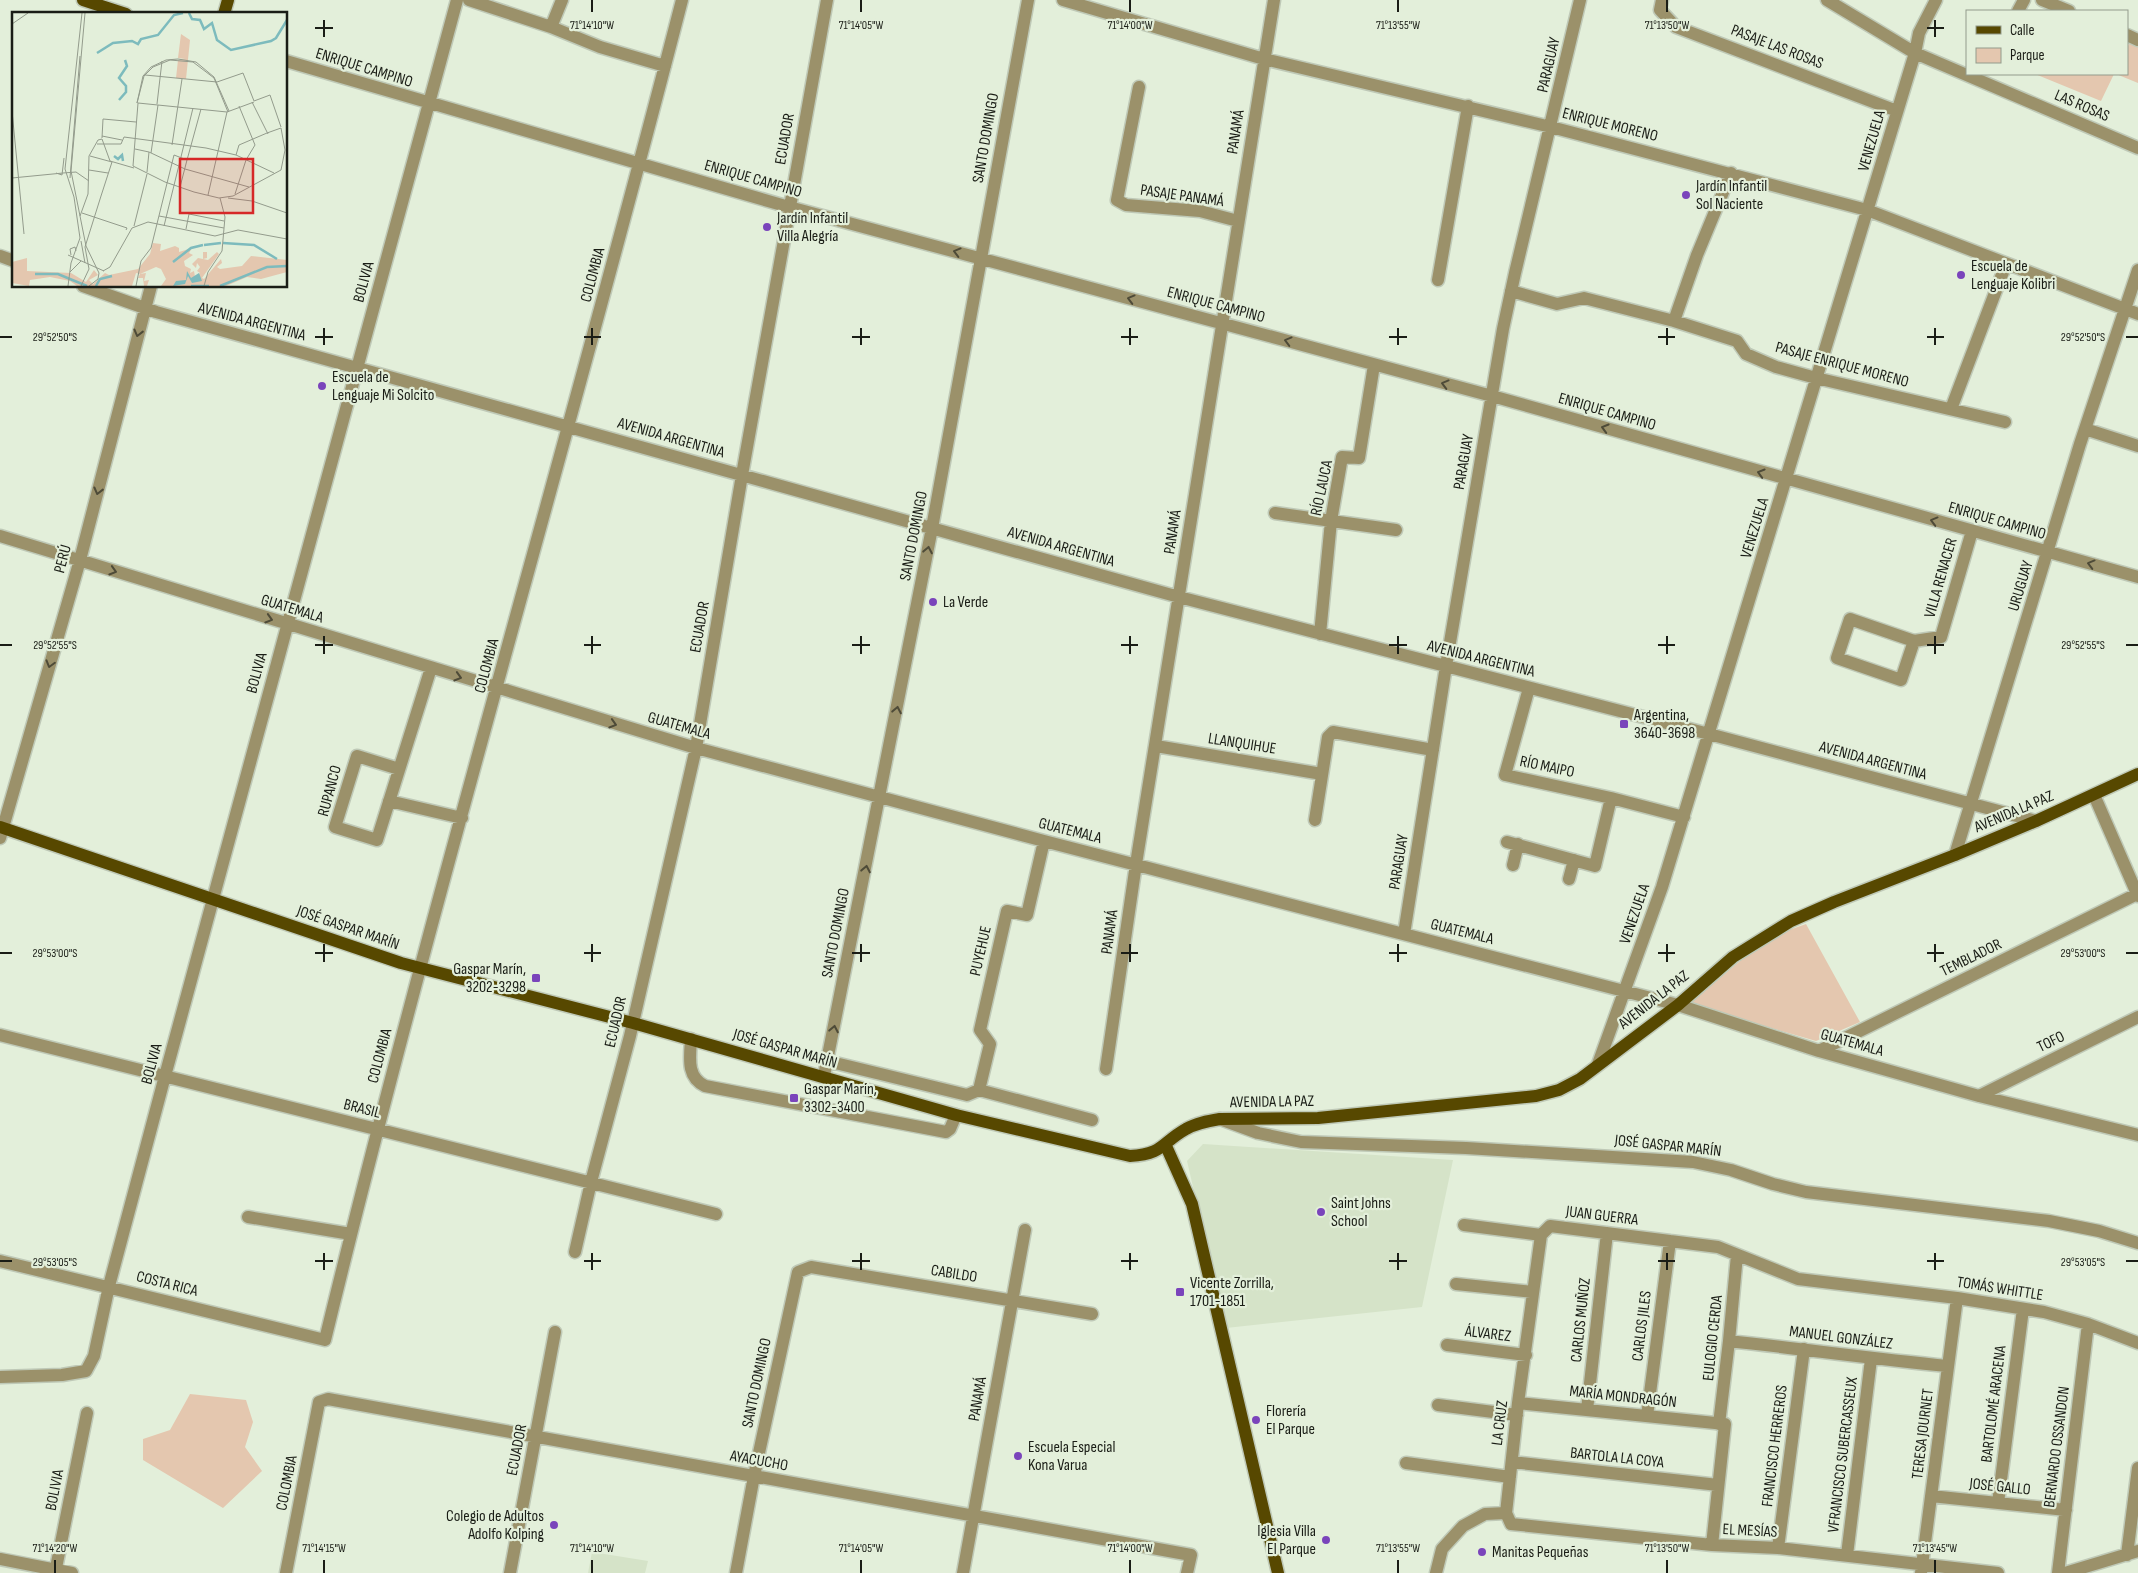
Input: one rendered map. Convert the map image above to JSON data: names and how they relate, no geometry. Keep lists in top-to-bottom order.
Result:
{
  "streets": {
    "main road": ["AVENIDA LA PAZ", "JOSÉ GASPAR MARÍN"],
    "street": [
      "PASAJE LAS ROSAS",
      "PARAGUAY",
      "ENRIQUE CAMPINO",
      "LAS ROSAS",
      "ENRIQUE MORENO",
      "PANAMÁ",
      "SANTO DOMINGO",
      "ECUADOR",
      "VENEZUELA",
      "PASAJE PANAMÁ",
      "COLOMBIA",
      "BOLIVIA",
      "AVENIDA ARGENTINA",
      "PASAJE ENRIQUE MORENO",
      "RÍO LAUCA",
      "PERÚ",
      "VILLA RENACER",
      "URUGUAY",
      "GUATEMALA",
      "LLANQUIHUE",
      "RÍO MAIPO",
      "RUPANCO",
      "PUYEHUE",
      "TEMBLADOR",
      "TOFO",
      "BRASIL",
      "JUAN GUERRA",
      "CABILDO",
      "COSTA RICA",
      "TOMÁS WHITTLE",
      "CARLOS MUÑOZ",
      "CARLOS JILES",
      "ÁLVAREZ",
      "EULOGIO CERDA",
      "MANUEL GONZÁLEZ",
      "MARÍA MONDRAGÓN",
      "BARTOLOMÉ ARACENA",
      "LA CRUZ",
      "TERESA JOURNET",
      "FRANCISCO HERREROS",
      "BERNARDO OSSANDON",
      "VFRANCISCO SUBERCASSEUX",
      "BARTOLA LA COYA",
      "AYACUCHO",
      "JOSÉ GALLO",
      "EL MESÍAS"
    ]
  },
  "crossings": [
    ["PASAJE LAS ROSAS", "VENEZUELA"],
    ["PARAGUAY", "ENRIQUE CAMPINO"],
    ["PARAGUAY", "ENRIQUE MORENO"],
    ["PARAGUAY", "AVENIDA ARGENTINA"],
    ["PARAGUAY", "PASAJE ENRIQUE MORENO"],
    ["PARAGUAY", "GUATEMALA"],
    ["ENRIQUE CAMPINO", "PANAMÁ"],
    ["ENRIQUE CAMPINO", "SANTO DOMINGO"],
    ["ENRIQUE CAMPINO", "ECUADOR"],
    ["ENRIQUE CAMPINO", "VENEZUELA"],
    ["ENRIQUE CAMPINO", "COLOMBIA"],
    ["ENRIQUE CAMPINO", "BOLIVIA"],
    ["ENRIQUE CAMPINO", "RÍO LAUCA"],
    ["ENRIQUE CAMPINO", "VILLA RENACER"],
    ["ENRIQUE CAMPINO", "URUGUAY"],
    ["LAS ROSAS", "VENEZUELA"],
    ["ENRIQUE MORENO", "PANAMÁ"],
    ["ENRIQUE MORENO", "VENEZUELA"],
    ["ENRIQUE MORENO", "URUGUAY"],
    ["PANAMÁ", "PASAJE PANAMÁ"],
    ["PANAMÁ", "AVENIDA ARGENTINA"],
    ["PANAMÁ", "GUATEMALA"],
    ["PANAMÁ", "LLANQUIHUE"],
    ["PANAMÁ", "CABILDO"],
    ["PANAMÁ", "AYACUCHO"],
    ["SANTO DOMINGO", "AVENIDA ARGENTINA"],
    ["SANTO DOMINGO", "GUATEMALA"],
    ["SANTO DOMINGO", "JOSÉ GASPAR MARÍN"],
    ["SANTO DOMINGO", "CABILDO"],
    ["SANTO DOMINGO", "AYACUCHO"],
    ["ECUADOR", "AVENIDA ARGENTINA"],
    ["ECUADOR", "GUATEMALA"],
    ["ECUADOR", "JOSÉ GASPAR MARÍN"],
    ["ECUADOR", "BRASIL"],
    ["ECUADOR", "AYACUCHO"],
    ["VENEZUELA", "AVENIDA ARGENTINA"],
    ["VENEZUELA", "PASAJE ENRIQUE MORENO"],
    ["VENEZUELA", "GUATEMALA"],
    ["VENEZUELA", "RÍO MAIPO"],
    ["VENEZUELA", "AVENIDA LA PAZ"],
    ["COLOMBIA", "AVENIDA ARGENTINA"],
    ["COLOMBIA", "GUATEMALA"],
    ["COLOMBIA", "JOSÉ GASPAR MARÍN"],
    ["COLOMBIA", "BRASIL"],
    ["COLOMBIA", "COSTA RICA"],
    ["COLOMBIA", "AYACUCHO"],
    ["BOLIVIA", "AVENIDA ARGENTINA"],
    ["BOLIVIA", "GUATEMALA"],
    ["BOLIVIA", "JOSÉ GASPAR MARÍN"],
    ["BOLIVIA", "BRASIL"],
    ["BOLIVIA", "COSTA RICA"],
    ["AVENIDA ARGENTINA", "RÍO LAUCA"],
    ["AVENIDA ARGENTINA", "PERÚ"],
    ["AVENIDA ARGENTINA", "URUGUAY"],
    ["AVENIDA ARGENTINA", "RÍO MAIPO"],
    ["AVENIDA ARGENTINA", "AVENIDA LA PAZ"],
    ["PERÚ", "GUATEMALA"],
    ["PERÚ", "JOSÉ GASPAR MARÍN"],
    ["URUGUAY", "AVENIDA LA PAZ"],
    ["GUATEMALA", "RUPANCO"],
    ["GUATEMALA", "AVENIDA LA PAZ"],
    ["GUATEMALA", "PUYEHUE"],
    ["GUATEMALA", "TEMBLADOR"],
    ["GUATEMALA", "TOFO"],
    ["AVENIDA LA PAZ", "JOSÉ GASPAR MARÍN"],
    ["JUAN GUERRA", "TOMÁS WHITTLE"],
    ["JUAN GUERRA", "CARLOS MUÑOZ"],
    ["JUAN GUERRA", "CARLOS JILES"],
    ["JUAN GUERRA", "EULOGIO CERDA"],
    ["JUAN GUERRA", "LA CRUZ"],
    ["TOMÁS WHITTLE", "EULOGIO CERDA"],
    ["TOMÁS WHITTLE", "BARTOLOMÉ ARACENA"],
    ["TOMÁS WHITTLE", "TERESA JOURNET"],
    ["TOMÁS WHITTLE", "BERNARDO OSSANDON"],
    ["CARLOS MUÑOZ", "MARÍA MONDRAGÓN"],
    ["CARLOS JILES", "MARÍA MONDRAGÓN"],
    ["ÁLVAREZ", "LA CRUZ"],
    ["EULOGIO CERDA", "MANUEL GONZÁLEZ"],
    ["EULOGIO CERDA", "MARÍA MONDRAGÓN"],
    ["EULOGIO CERDA", "BARTOLA LA COYA"],
    ["EULOGIO CERDA", "EL MESÍAS"],
    ["MANUEL GONZÁLEZ", "TERESA JOURNET"],
    ["MANUEL GONZÁLEZ", "FRANCISCO HERREROS"],
    ["MANUEL GONZÁLEZ", "VFRANCISCO SUBERCASSEUX"],
    ["MARÍA MONDRAGÓN", "LA CRUZ"],
    ["BARTOLOMÉ ARACENA", "JOSÉ GALLO"],
    ["LA CRUZ", "BARTOLA LA COYA"],
    ["LA CRUZ", "EL MESÍAS"],
    ["TERESA JOURNET", "JOSÉ GALLO"],
    ["TERESA JOURNET", "EL MESÍAS"],
    ["FRANCISCO HERREROS", "EL MESÍAS"],
    ["BERNARDO OSSANDON", "JOSÉ GALLO"],
    ["VFRANCISCO SUBERCASSEUX", "EL MESÍAS"]
  ],
  "one_way": ["ENRIQUE CAMPINO", "SANTO DOMINGO", "PERÚ"],
  "places": {
    "other": [
      "Jardín Infantil Sol Naciente",
      "Jardín Infantil Villa Alegría",
      "Escuela de Lenguaje Kolibri",
      "Escuela de Lenguaje Mi Solcito",
      "La Verde",
      "Saint Johns School",
      "Florería El Parque",
      "Escuela Especial Kona Varua",
      "Colegio de Adultos Adolfo Kolping",
      "Iglesia Villa El Parque",
      "Manitas Pequeñas"
    ],
    "transit": [
      "Argentina, 3640-3698",
      "Gaspar Marín, 3202-3298",
      "Gaspar Marín, 3302-3400",
      "Vicente Zorrilla, 1701-1851"
    ]
  },
  "legend": ["Calle", "Parque"],
  "coordinates": [
    "71°14'10\"W",
    "71°14'05\"W",
    "71°14'00\"W",
    "71°13'55\"W",
    "71°13'50\"W",
    "29°52'50\"S",
    "29°52'55\"S",
    "29°53'00\"S",
    "29°53'05\"S",
    "71°14'20\"W",
    "71°14'15\"W",
    "71°13'45\"W"
  ]
}
